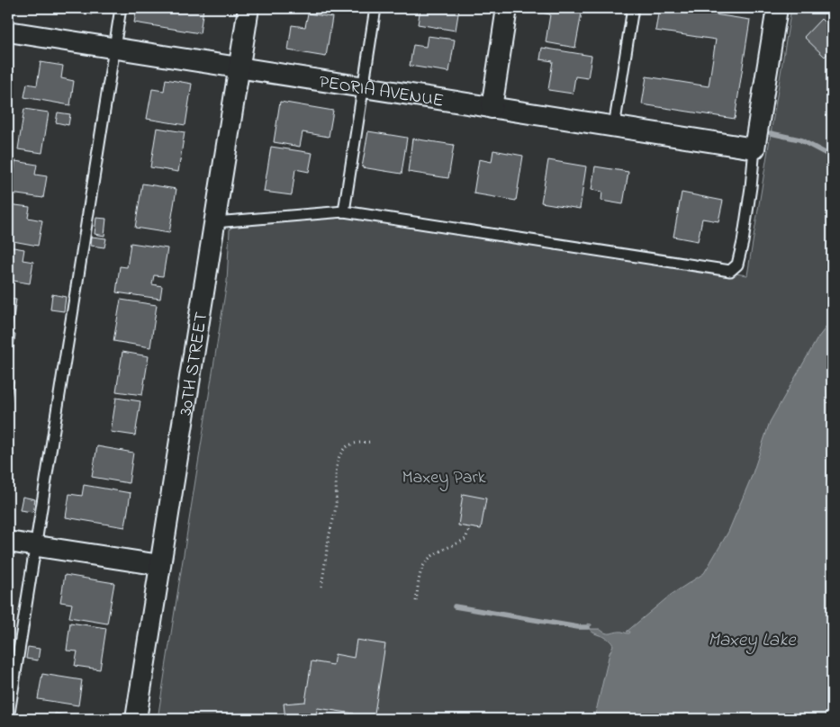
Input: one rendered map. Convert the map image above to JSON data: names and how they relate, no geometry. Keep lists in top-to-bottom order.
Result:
{
  "streets": {
    "street": ["PEORIA AVENUE", "30TH STREET"]
  },
  "crossings": [
    ["PEORIA AVENUE", "30TH STREET"]
  ],
  "water": ["Maxey Lake"],
  "parks": ["Maxey Park"]
}
